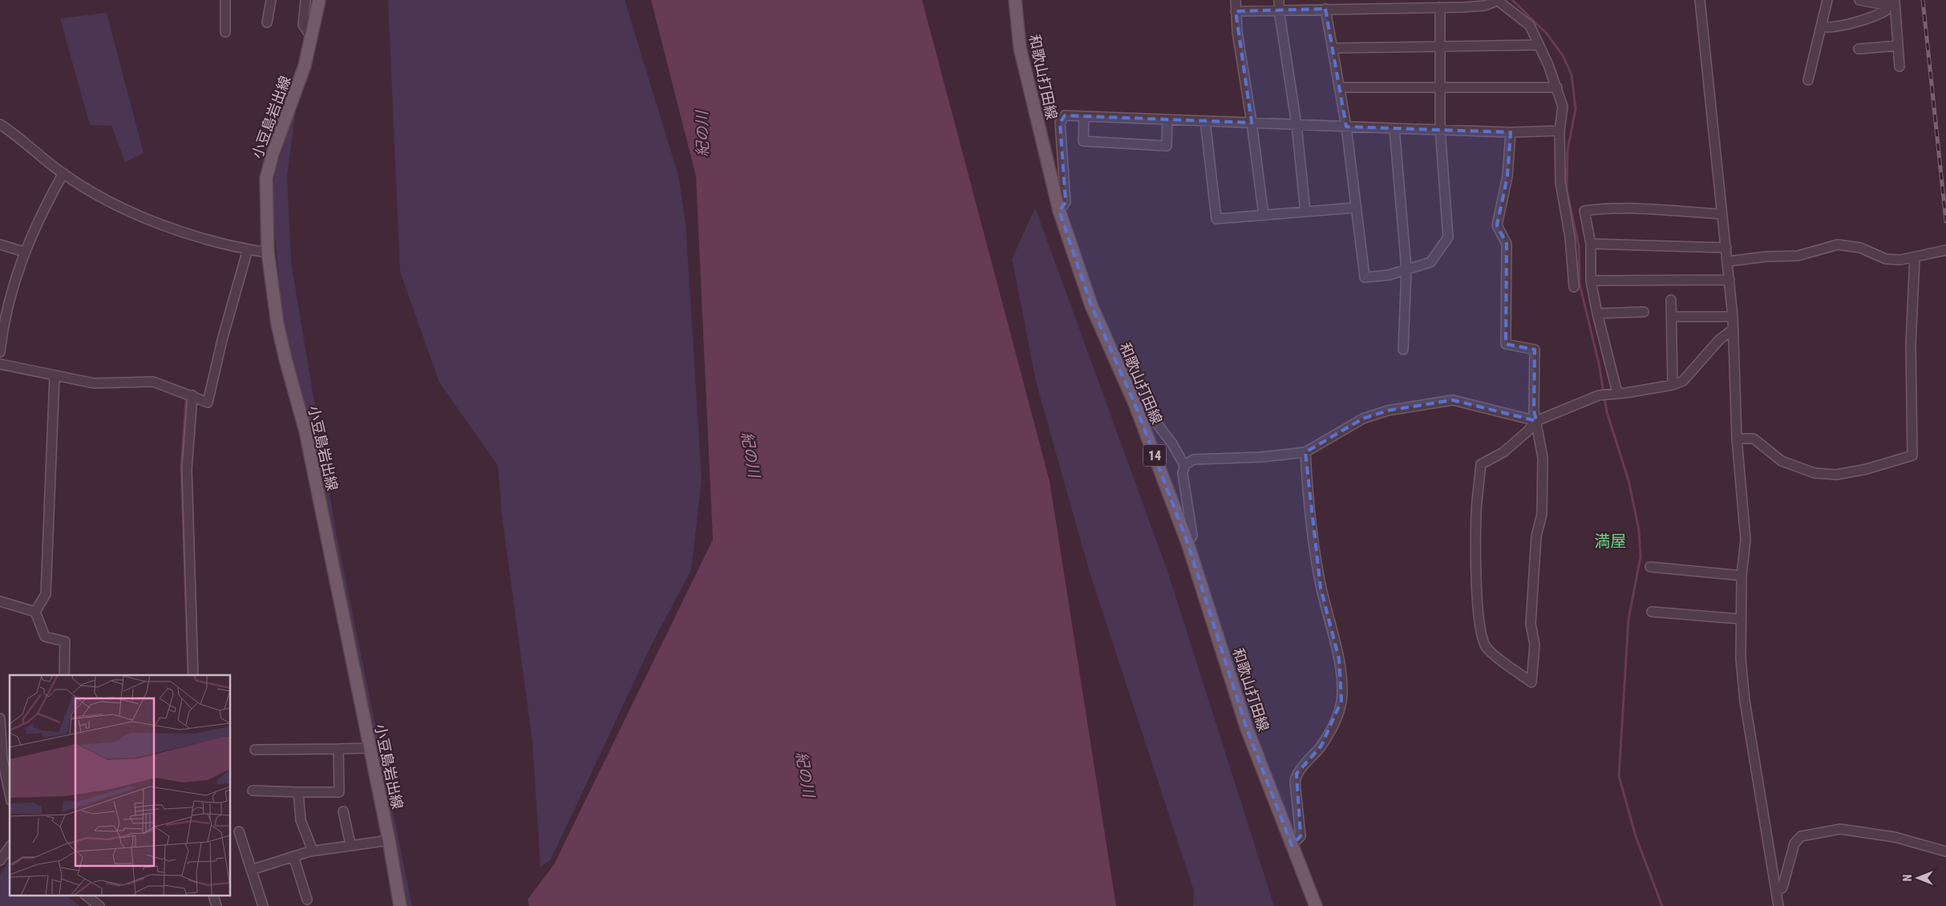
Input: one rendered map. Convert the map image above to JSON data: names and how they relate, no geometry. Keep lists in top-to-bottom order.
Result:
{
  "streets": {
    "main road": ["和歌山打田線", "小豆島岩出線", "14"]
  },
  "districts": ["満屋"],
  "water": ["紀の川"],
  "north": "left"
}
